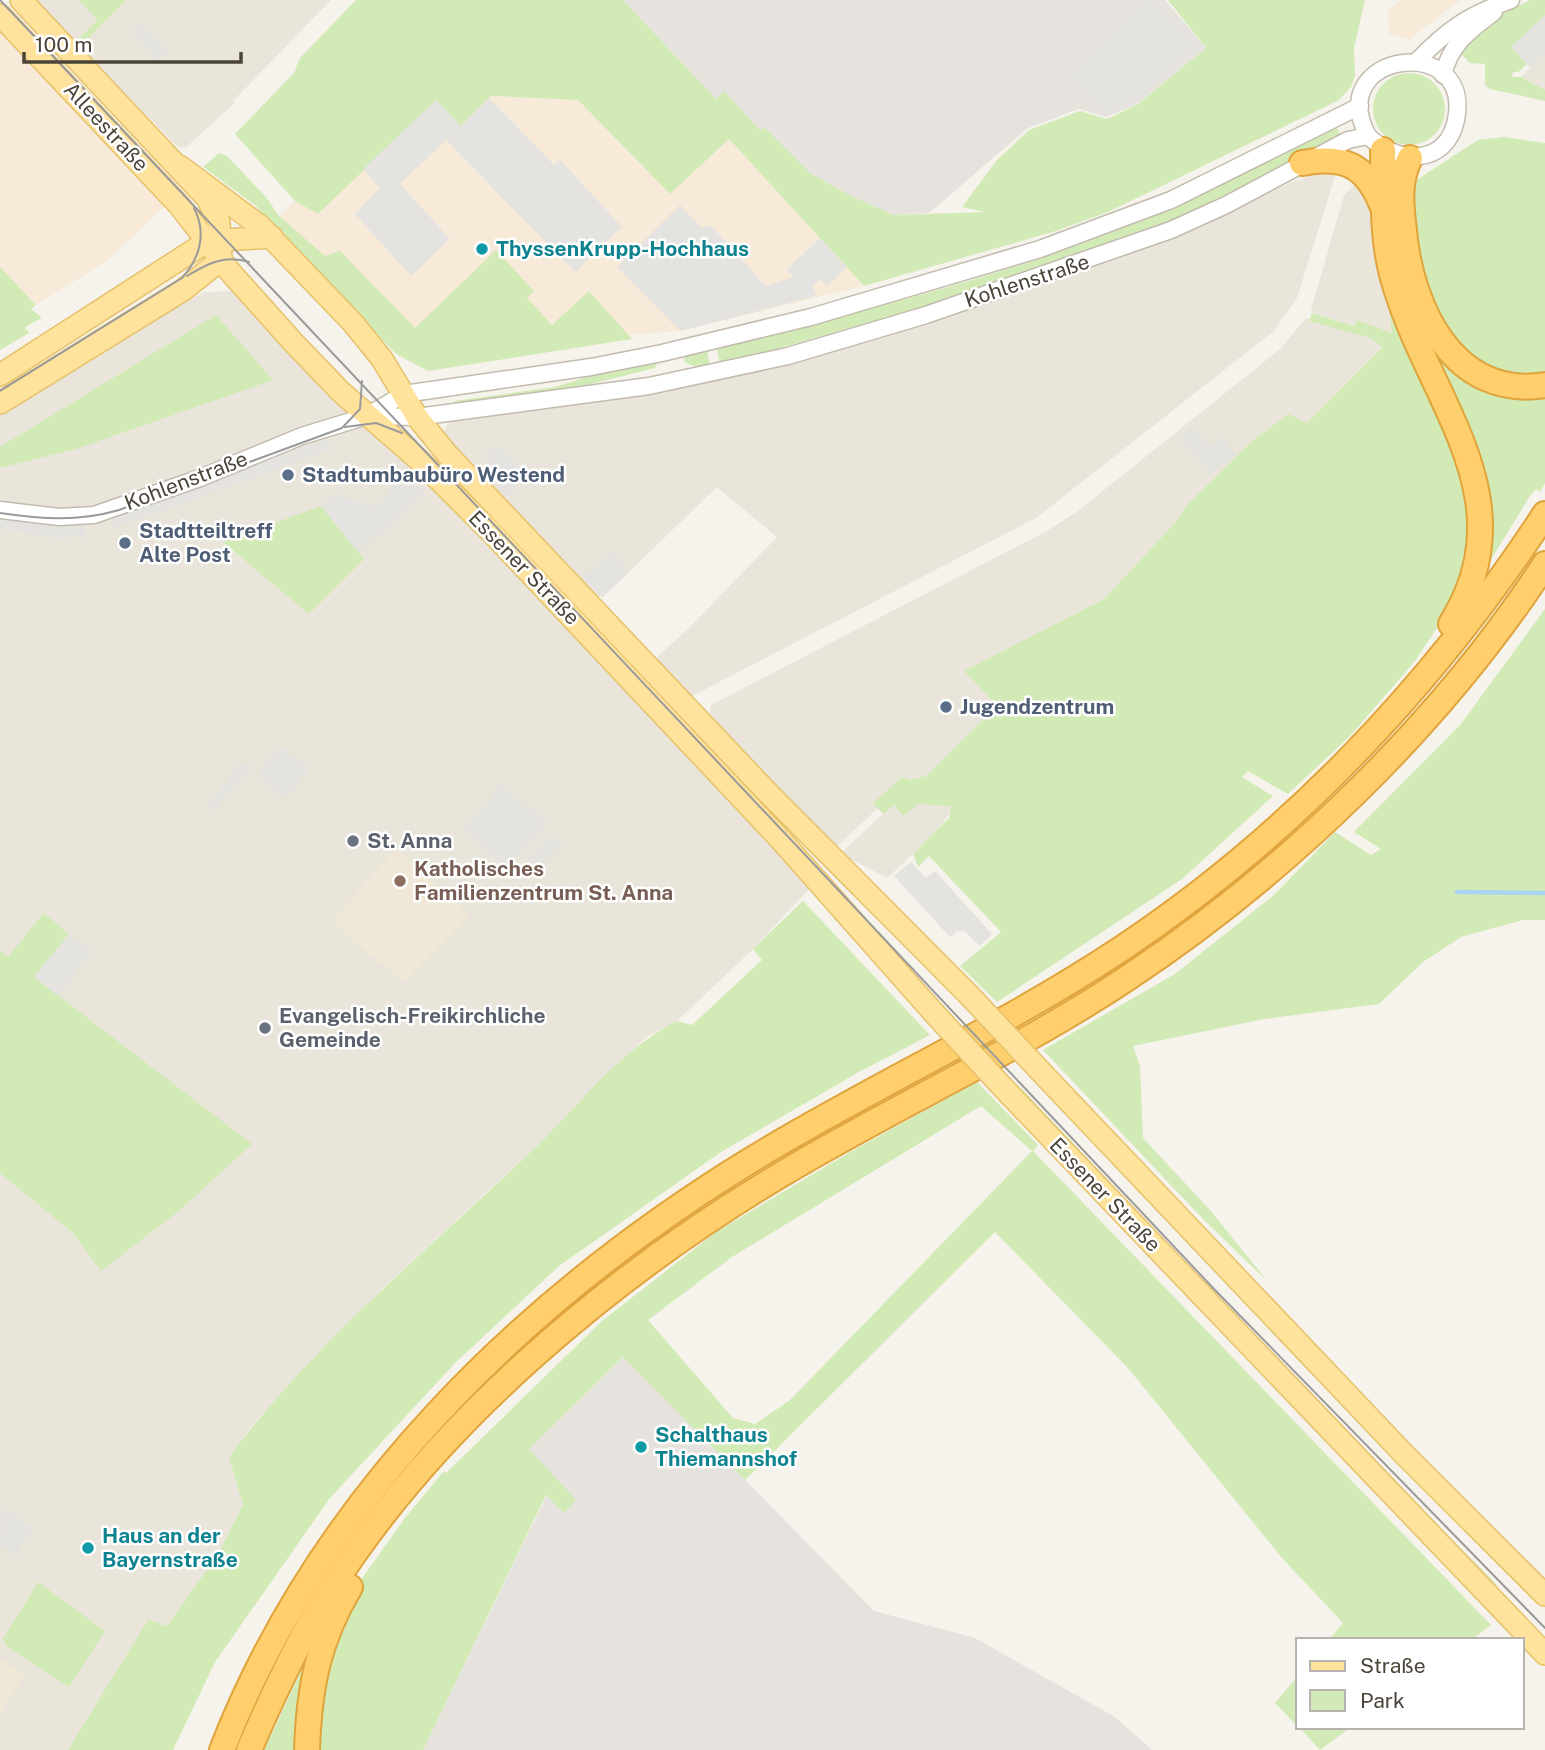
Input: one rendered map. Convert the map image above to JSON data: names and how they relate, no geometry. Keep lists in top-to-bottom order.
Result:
{
  "streets": {
    "main road": ["Alleestraße", "Essener Straße"],
    "street": ["Kohlenstraße"]
  },
  "crossings": [
    ["Alleestraße", "Kohlenstraße"],
    ["Alleestraße", "Essener Straße"],
    ["Kohlenstraße", "Essener Straße"]
  ],
  "places": [
    "ThyssenKrupp-Hochhaus",
    "Stadtumbaubüro Westend",
    "Stadtteiltreff Alte Post",
    "Jugendzentrum",
    "St. Anna",
    "Katholisches Familienzentrum St. Anna",
    "Evangelisch-Freikirchliche Gemeinde",
    "Schalthaus Thiemannshof",
    "Haus an der Bayernstraße"
  ],
  "legend": ["Straße", "Park"],
  "scale_bar": "100 m"
}
